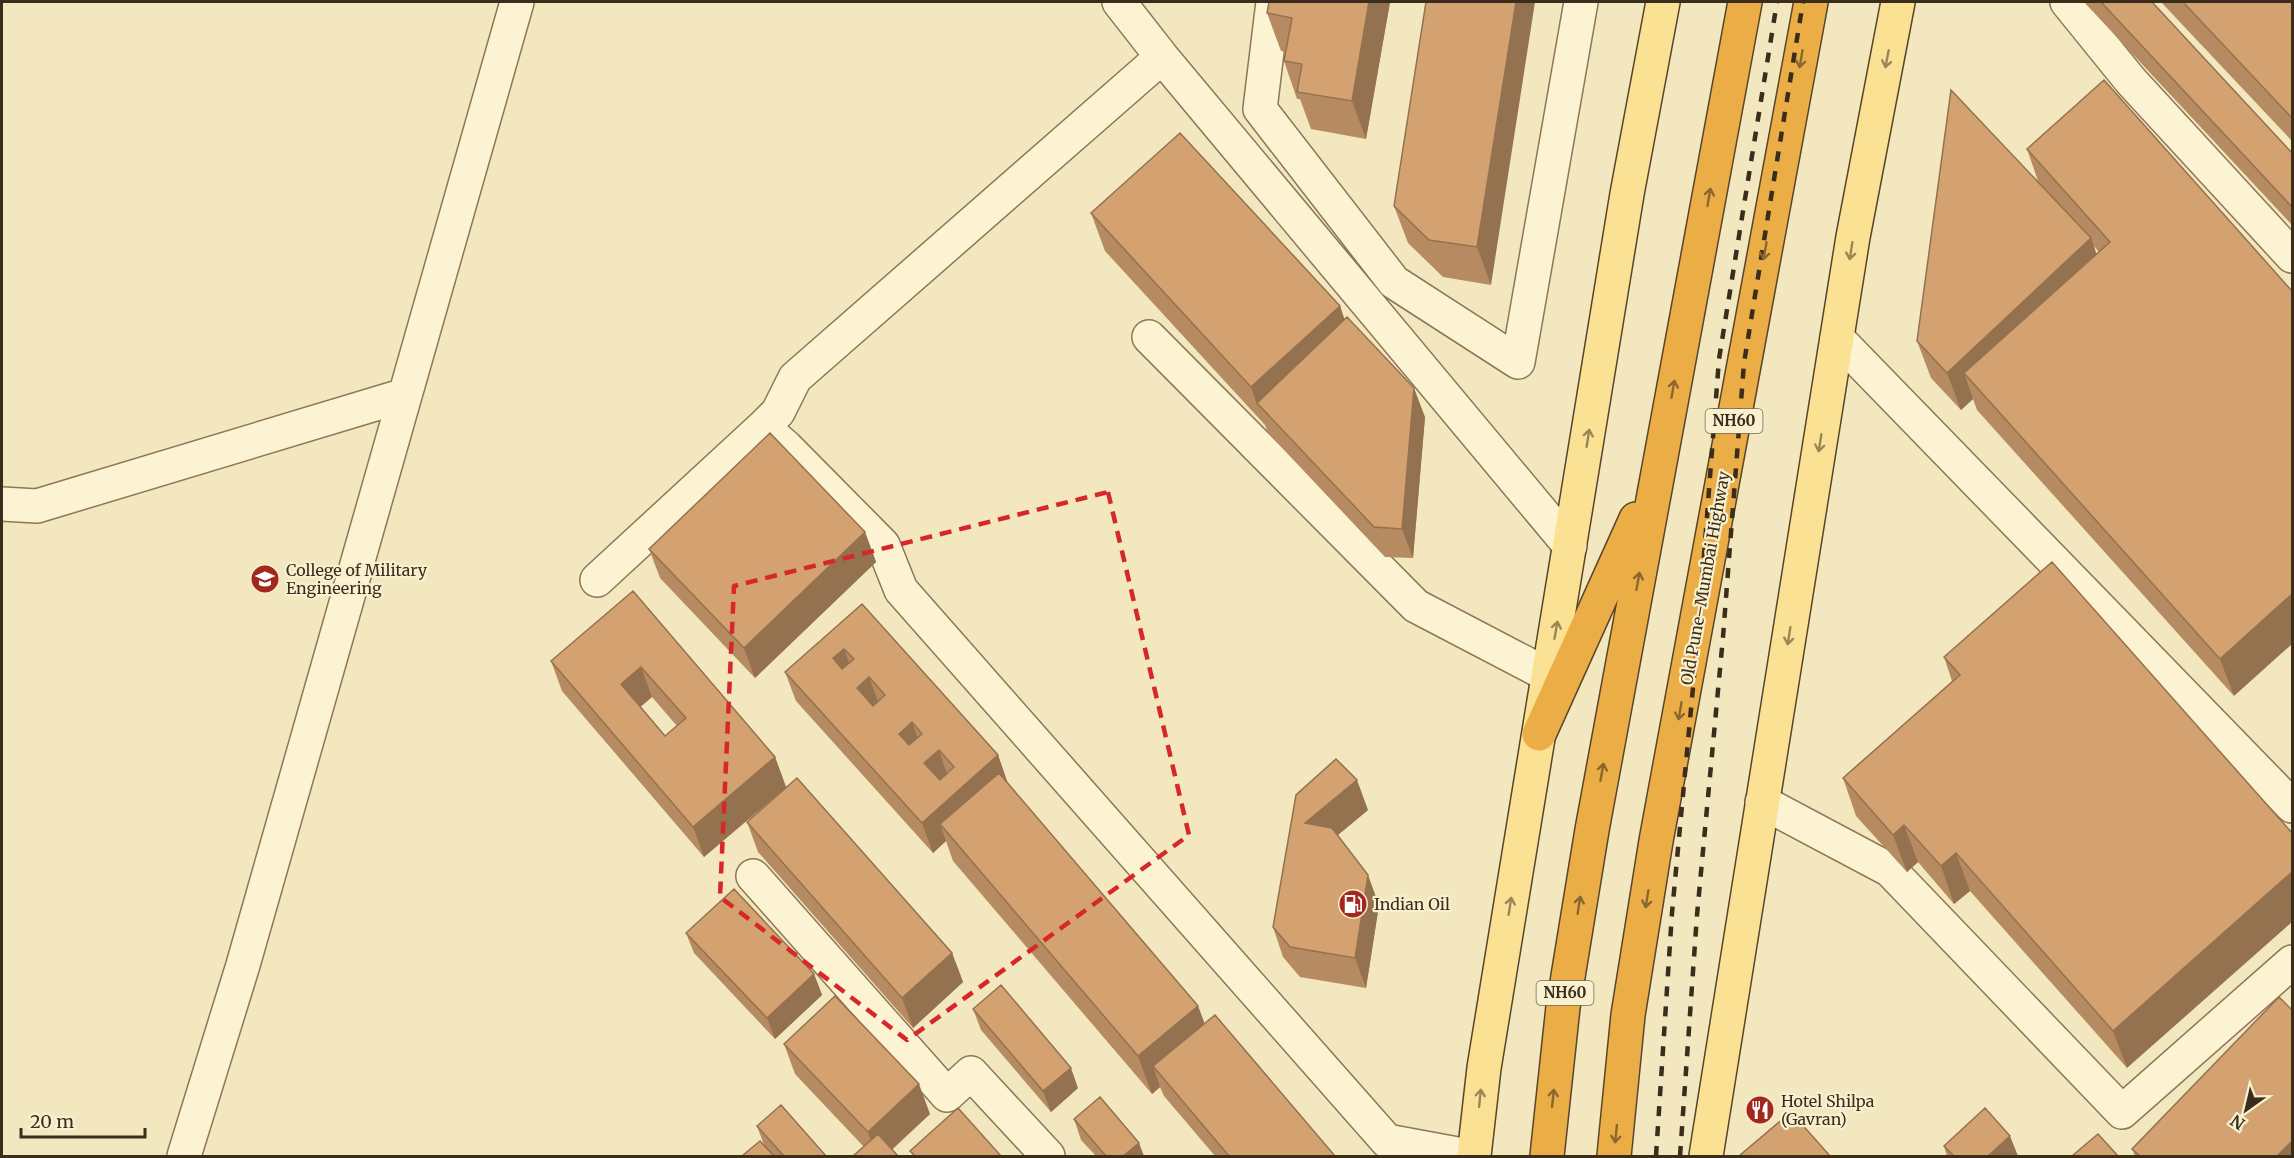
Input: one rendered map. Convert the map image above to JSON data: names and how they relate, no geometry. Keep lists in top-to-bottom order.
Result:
{
  "streets": {
    "highway": ["NH60", "Old Pune–Mumbai Highway"]
  },
  "places": {
    "school or university": ["College of Military Engineering"],
    "fuel station": ["Indian Oil"],
    "restaurant": ["Hotel Shilpa (Gavran)"]
  },
  "scale_bar": "20 m",
  "north": "bottom left"
}
